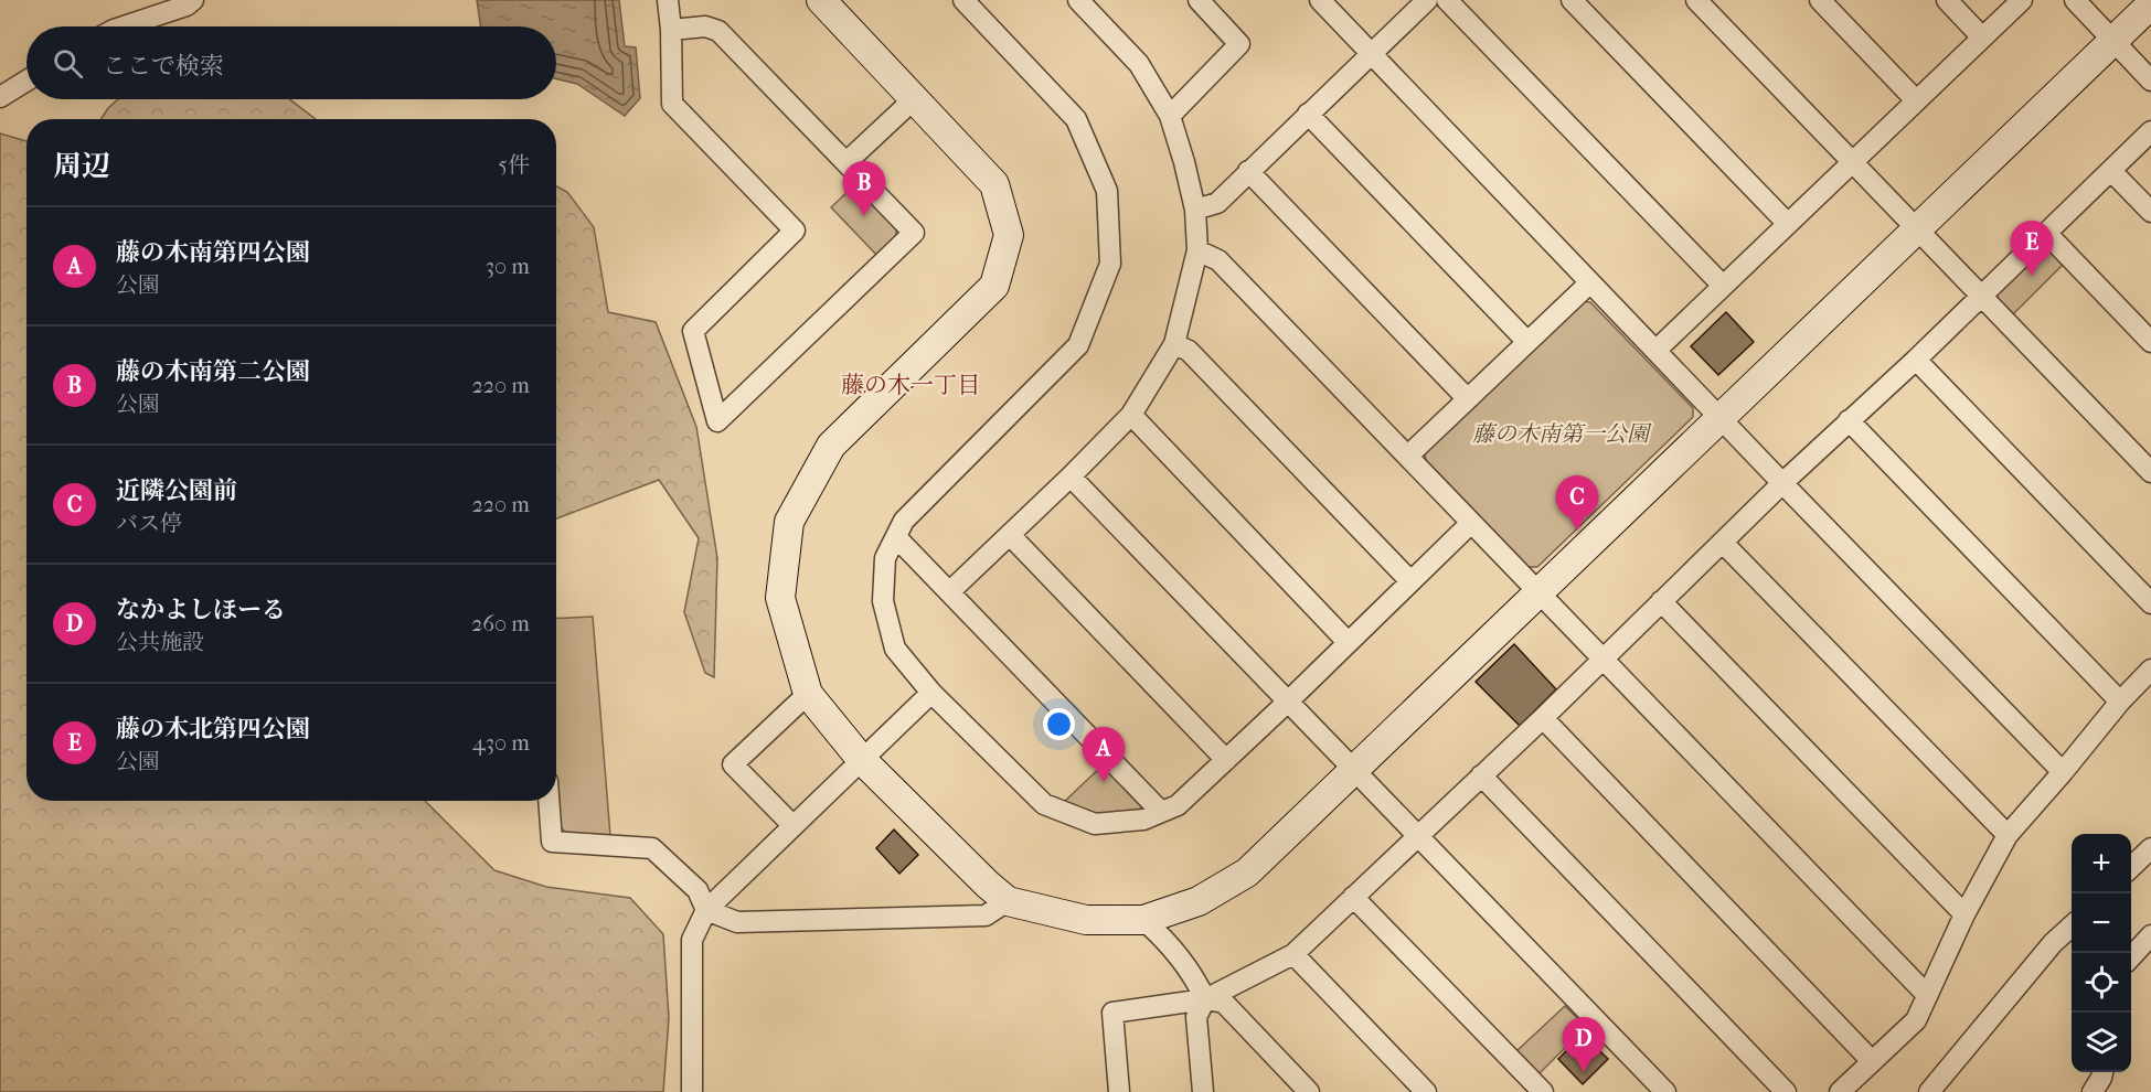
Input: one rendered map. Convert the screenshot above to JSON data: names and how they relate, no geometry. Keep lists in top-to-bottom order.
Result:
{
  "districts": ["藤の木一丁目"],
  "parks": ["藤の木南第一公園"],
  "page": {
    "search": "ここで検索",
    "heading": ["周辺", "5件"],
    "pins": [
      "B",
      "E",
      "C",
      "A",
      "D"
    ],
    "list": [
      {
        "mark": "A",
        "name": "藤の木南第四公園",
        "note": "公園",
        "value": "30 m"
      },
      {
        "mark": "B",
        "name": "藤の木南第二公園",
        "note": "公園",
        "value": "220 m"
      },
      {
        "mark": "C",
        "name": "近隣公園前",
        "note": "バス停",
        "value": "220 m"
      },
      {
        "mark": "D",
        "name": "なかよしほーる",
        "note": "公共施設",
        "value": "260 m"
      },
      {
        "mark": "E",
        "name": "藤の木北第四公園",
        "note": "公園",
        "value": "430 m"
      }
    ],
    "map_buttons": ["+", "−"]
  }
}
